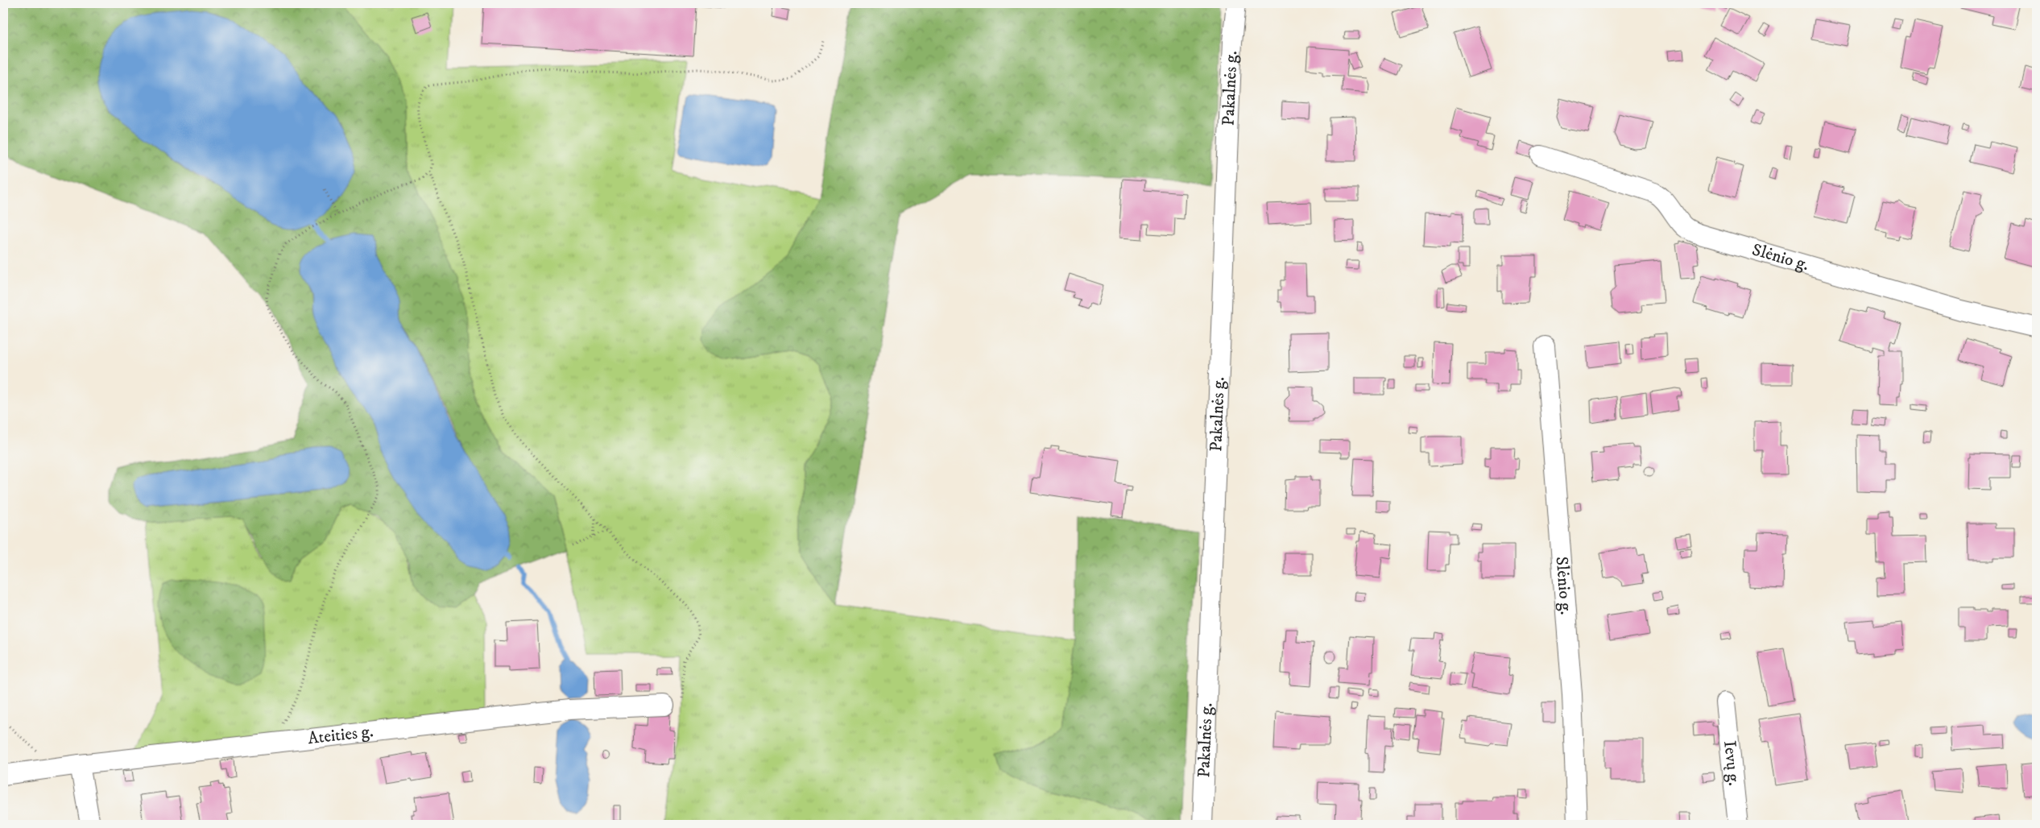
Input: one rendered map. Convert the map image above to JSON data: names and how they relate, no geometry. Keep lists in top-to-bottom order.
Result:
{
  "streets": {
    "street": [
      "Pakalnės g.",
      "Slėnio g.",
      "Ateities g.",
      "Ievų g."
    ]
  }
}
